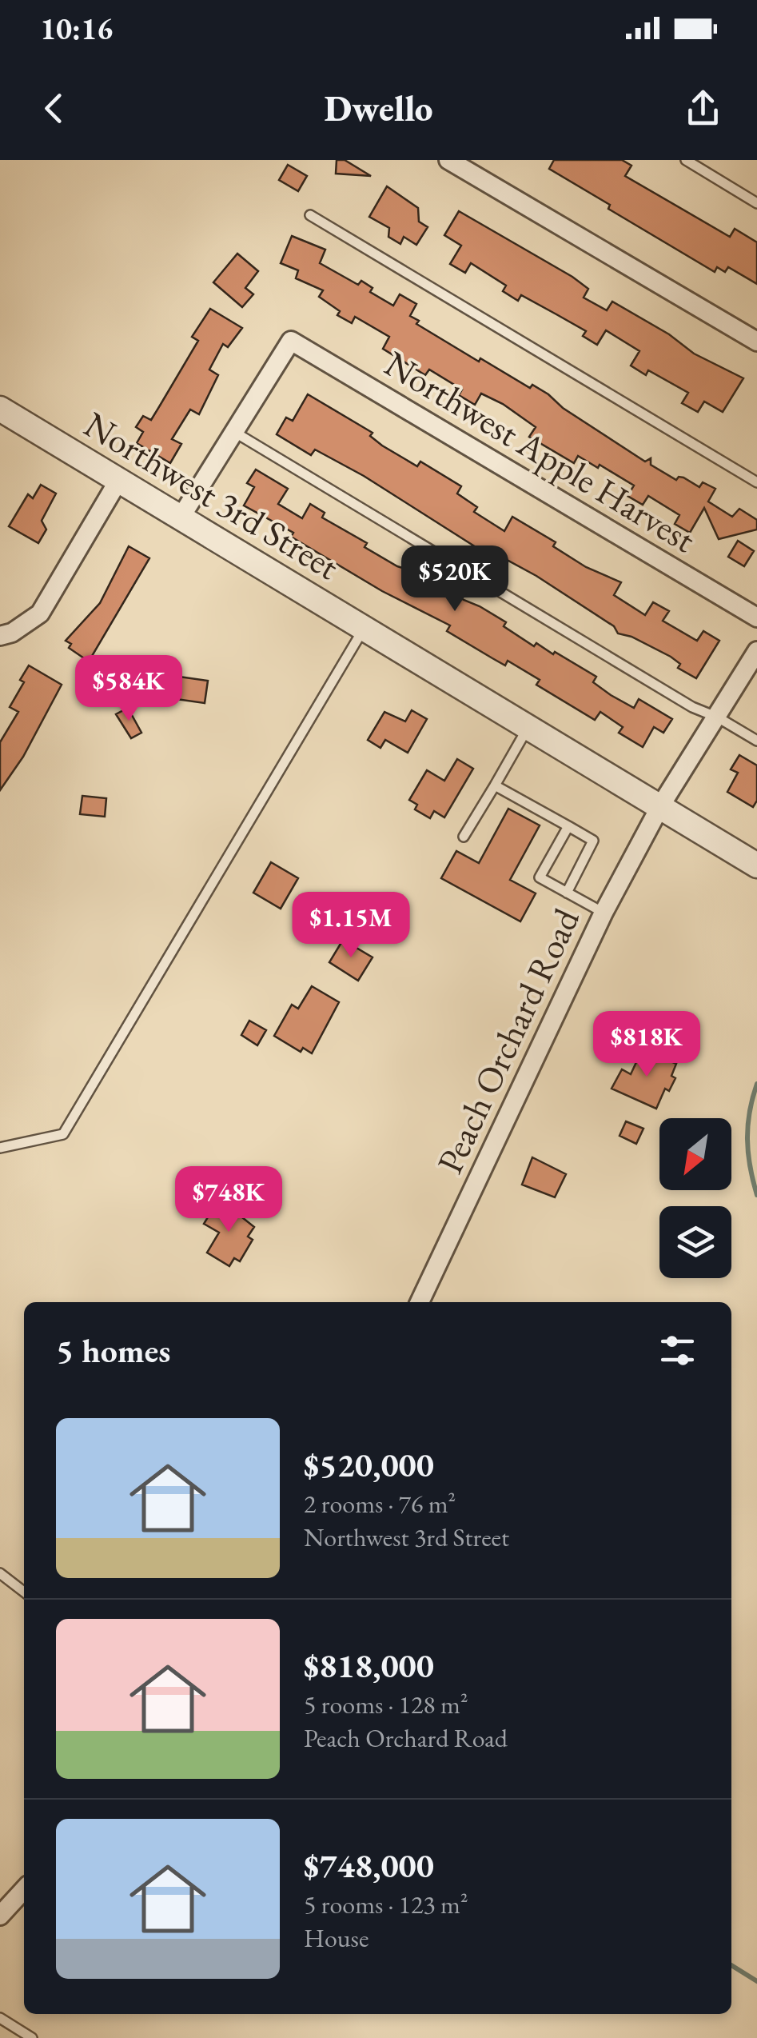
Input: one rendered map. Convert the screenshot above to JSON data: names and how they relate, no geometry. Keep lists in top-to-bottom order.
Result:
{
  "streets": {
    "street": ["Northwest Apple Harvest", "Northwest 3rd Street", "Peach Orchard Road"]
  },
  "crossings": [
    ["Northwest 3rd Street", "Peach Orchard Road"]
  ],
  "north": "bottom left",
  "page": {
    "status": "10:16",
    "header": "Dwello",
    "price": [
      "$520K",
      "$584K",
      "$1.15M",
      "$818K",
      "$748K"
    ],
    "heading": "5 homes",
    "list": [
      {
        "name": "$520,000",
        "note": "2 rooms · 76 m² · Northwest 3rd Street"
      },
      {
        "name": "$818,000",
        "note": "5 rooms · 128 m² · Peach Orchard Road"
      },
      {
        "name": "$748,000",
        "note": "5 rooms · 123 m² · House"
      }
    ]
  }
}
